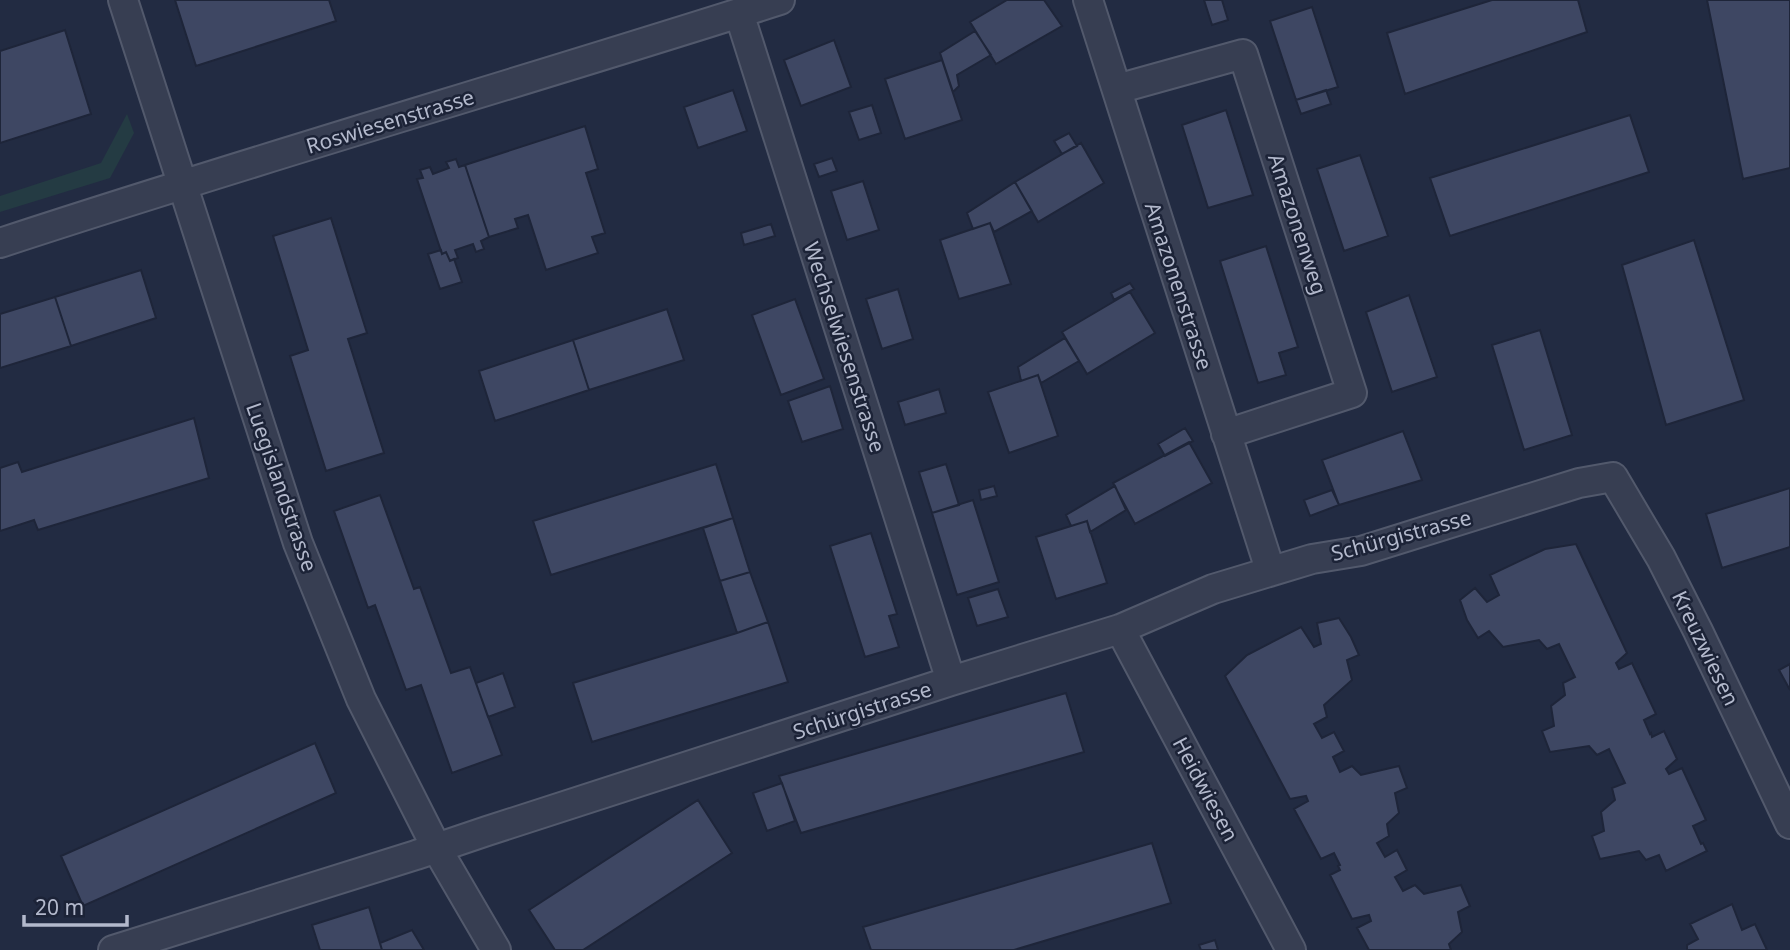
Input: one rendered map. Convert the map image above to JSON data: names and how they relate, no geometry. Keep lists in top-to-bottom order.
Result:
{
  "streets": {
    "street": [
      "Roswiesenstrasse",
      "Amazonenweg",
      "Amazonenstrasse",
      "Wechselwiesenstrasse",
      "Luegislandstrasse",
      "Schürgistrasse",
      "Kreuzwiesen",
      "Heidwiesen"
    ]
  },
  "crossings": [
    ["Roswiesenstrasse", "Wechselwiesenstrasse"],
    ["Roswiesenstrasse", "Luegislandstrasse"],
    ["Amazonenweg", "Amazonenstrasse"],
    ["Amazonenstrasse", "Schürgistrasse"],
    ["Wechselwiesenstrasse", "Schürgistrasse"],
    ["Luegislandstrasse", "Schürgistrasse"],
    ["Schürgistrasse", "Kreuzwiesen"],
    ["Schürgistrasse", "Heidwiesen"]
  ],
  "scale_bar": "20 m"
}
